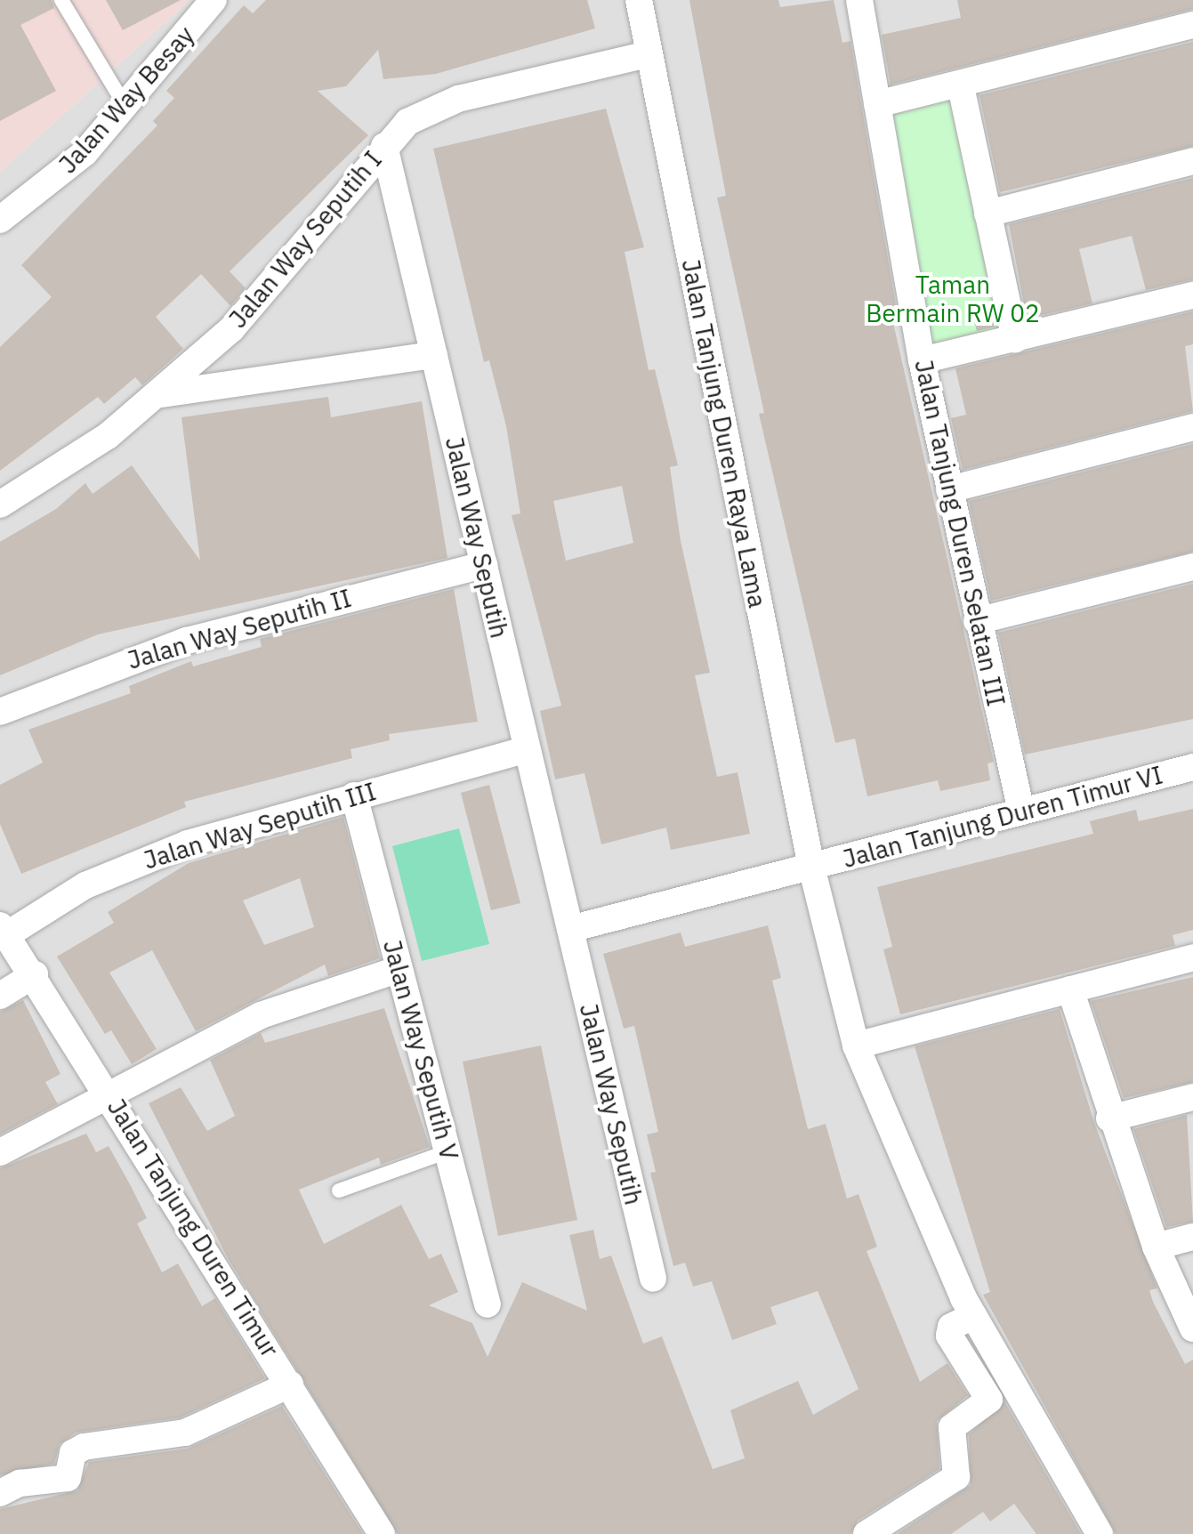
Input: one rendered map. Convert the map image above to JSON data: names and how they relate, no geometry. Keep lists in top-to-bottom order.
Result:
{
  "streets": {
    "street": [
      "Jalan Way Besay",
      "Jalan Way Seputih I",
      "Jalan Tanjung Duren Raya Lama",
      "Jalan Tanjung Duren Selatan III",
      "Jalan Way Seputih",
      "Jalan Way Seputih II",
      "Jalan Tanjung Duren Timur VI",
      "Jalan Way Seputih III",
      "Jalan Way Seputih V",
      "Jalan Tanjung Duren Timur"
    ]
  },
  "crossings": [
    ["Jalan Way Seputih I", "Jalan Tanjung Duren Raya Lama"],
    ["Jalan Way Seputih I", "Jalan Way Seputih"],
    ["Jalan Tanjung Duren Raya Lama", "Jalan Tanjung Duren Timur VI"],
    ["Jalan Tanjung Duren Selatan III", "Jalan Tanjung Duren Timur VI"],
    ["Jalan Way Seputih", "Jalan Way Seputih II"],
    ["Jalan Way Seputih", "Jalan Way Seputih III"],
    ["Jalan Way Seputih III", "Jalan Way Seputih V"],
    ["Jalan Way Seputih III", "Jalan Tanjung Duren Timur"]
  ],
  "parks": ["Taman Bermain RW 02"]
}
